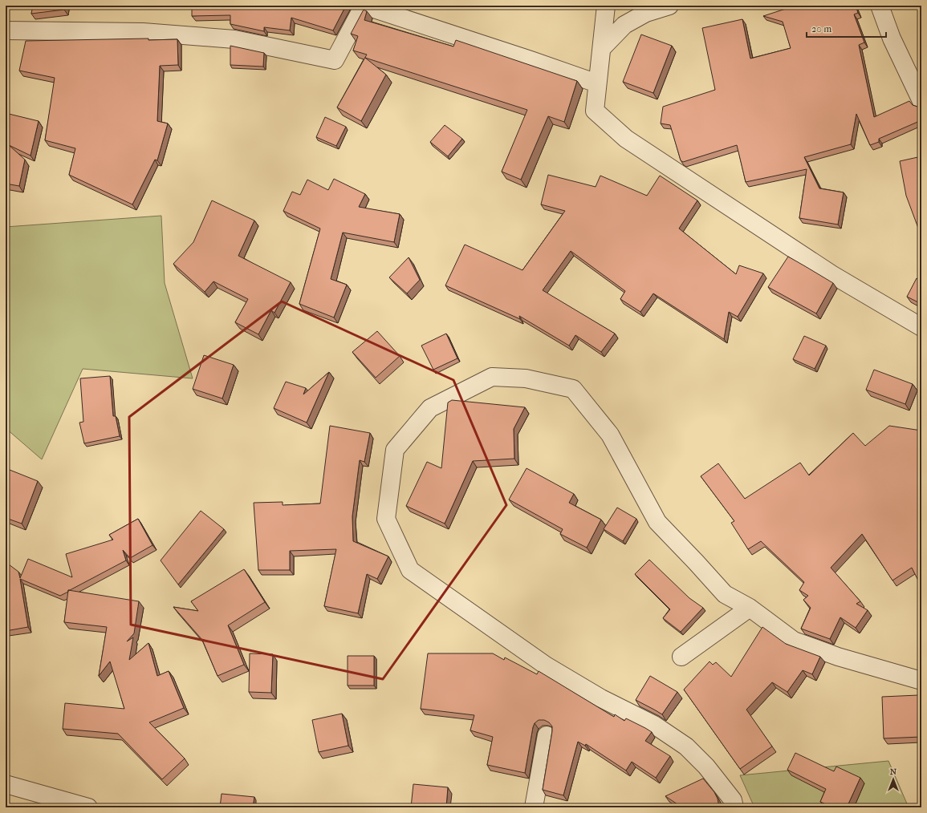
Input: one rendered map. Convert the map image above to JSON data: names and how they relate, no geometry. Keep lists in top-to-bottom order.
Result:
{
  "scale_bar": "20 m",
  "north": "top"
}
